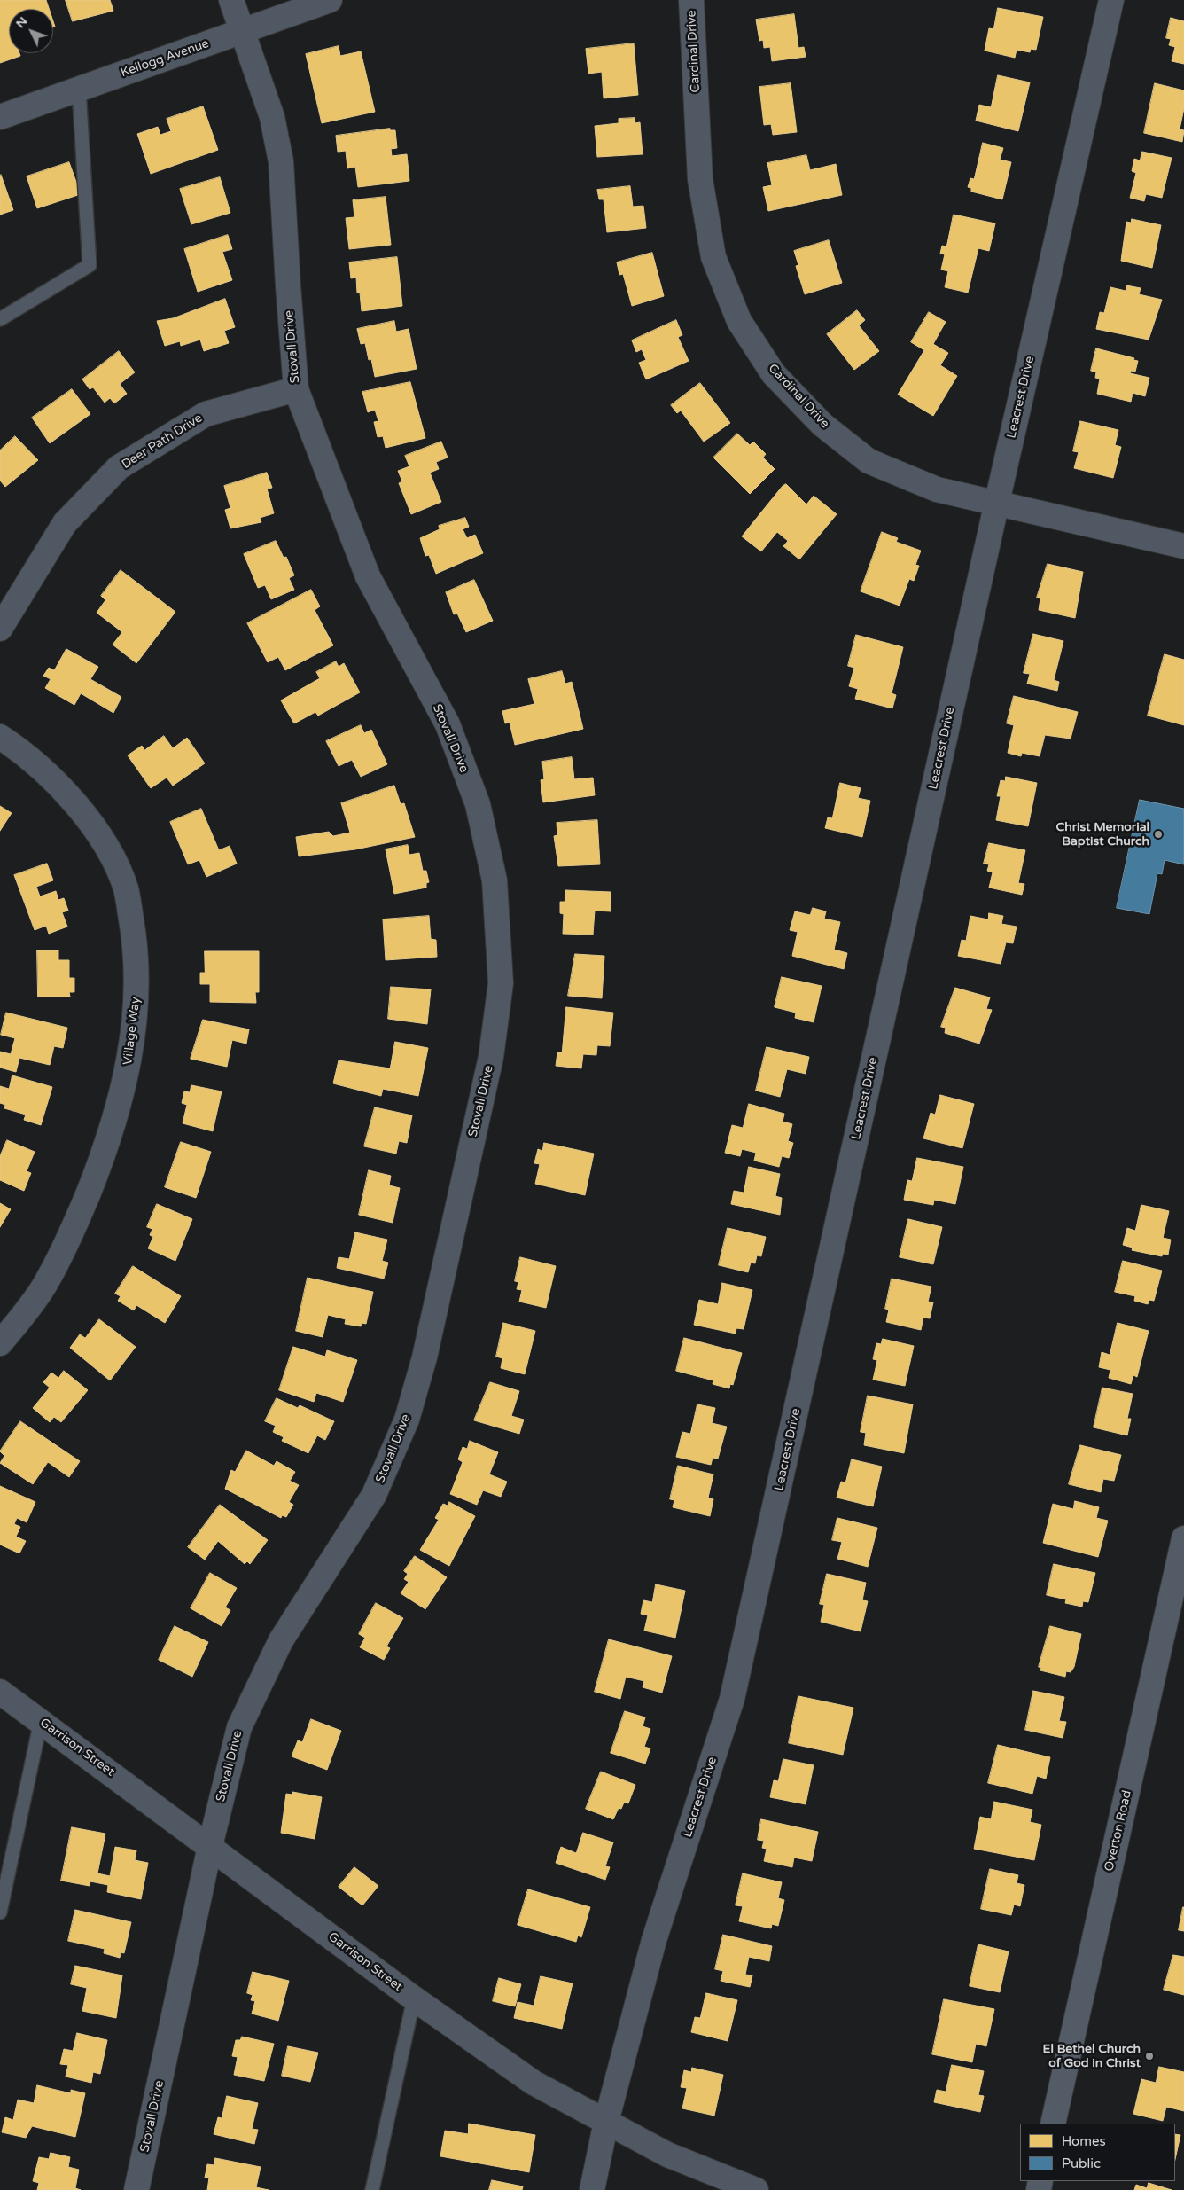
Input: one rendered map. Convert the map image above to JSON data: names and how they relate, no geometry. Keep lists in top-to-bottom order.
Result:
{
  "streets": {
    "street": [
      "Cardinal Drive",
      "Kellogg Avenue",
      "Stovall Drive",
      "Leacrest Drive",
      "Deer Path Drive",
      "Village Way",
      "Garrison Street",
      "Overton Road"
    ]
  },
  "crossings": [
    ["Cardinal Drive", "Leacrest Drive"],
    ["Kellogg Avenue", "Stovall Drive"],
    ["Stovall Drive", "Deer Path Drive"],
    ["Stovall Drive", "Garrison Street"],
    ["Leacrest Drive", "Garrison Street"]
  ],
  "places": ["Christ Memorial Baptist Church", "El Bethel Church of God in Christ"],
  "legend": ["Homes", "Public"],
  "north": "top left"
}
